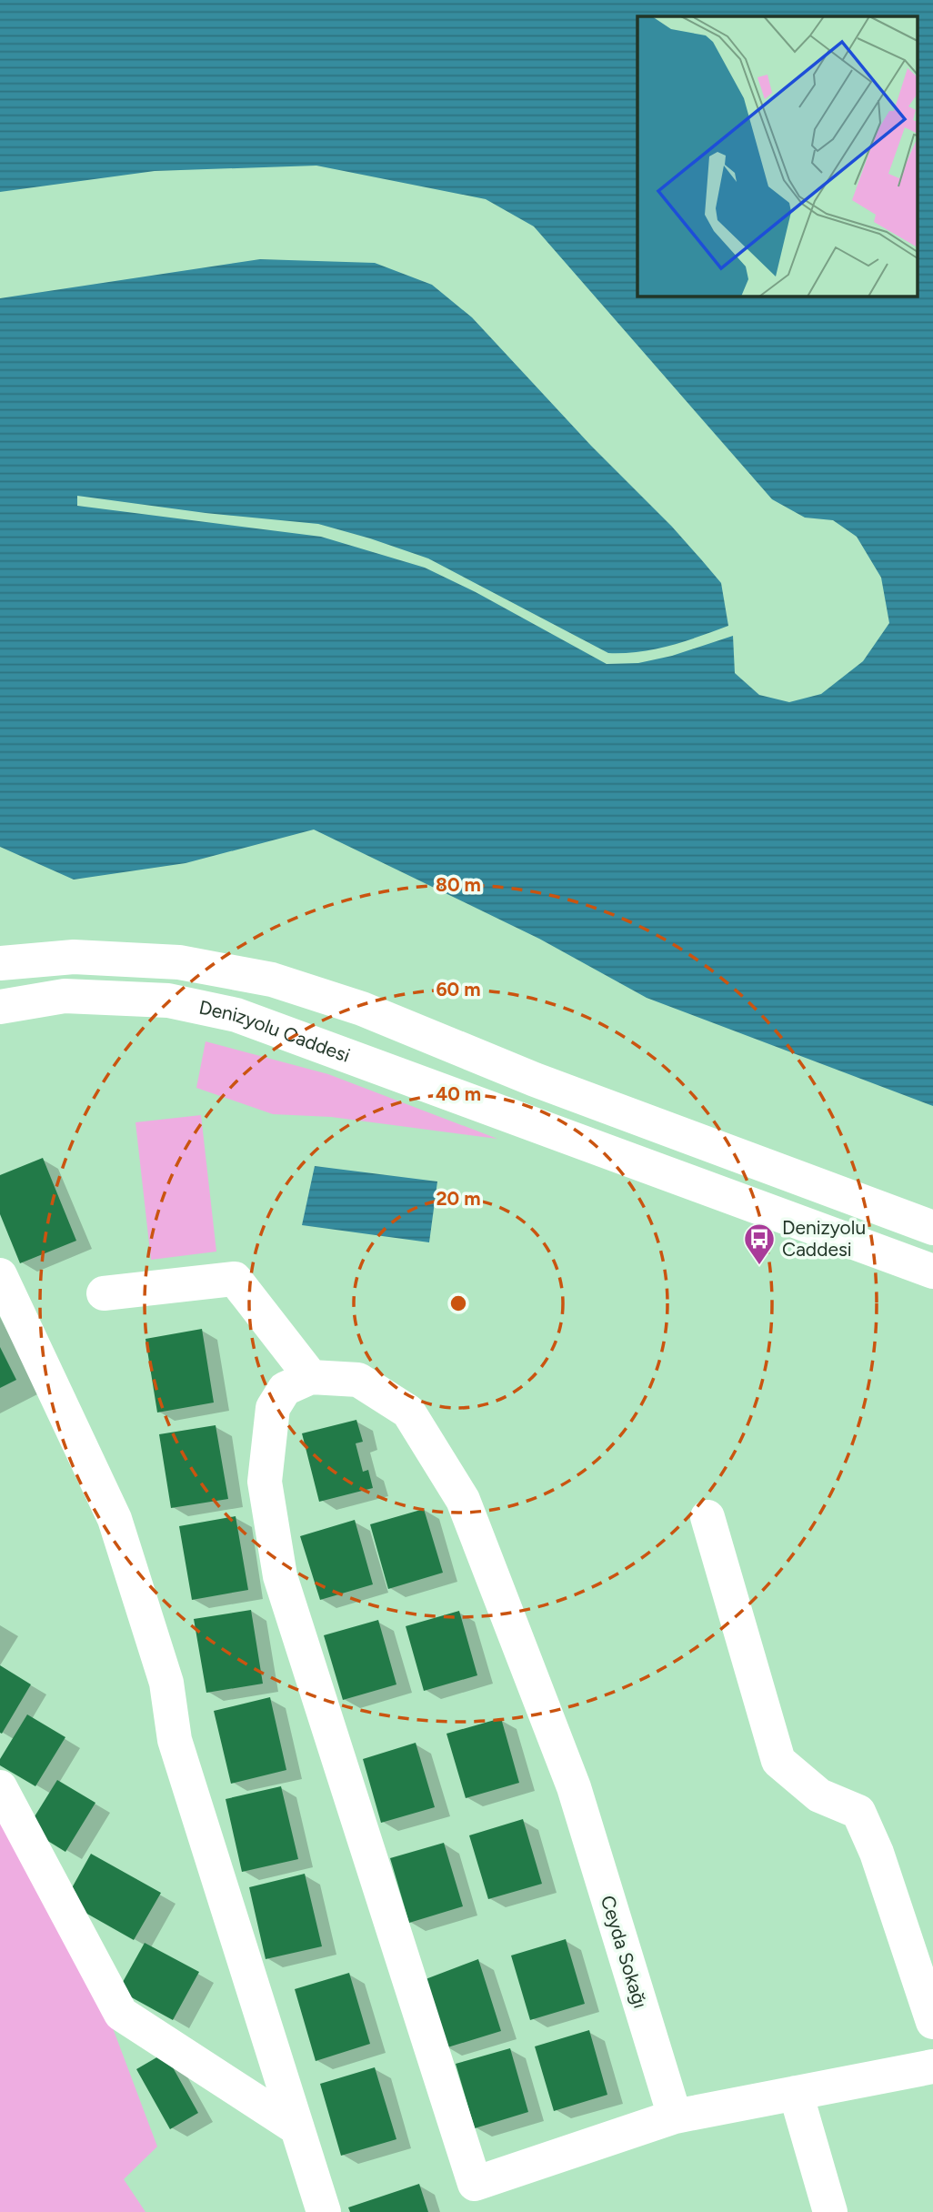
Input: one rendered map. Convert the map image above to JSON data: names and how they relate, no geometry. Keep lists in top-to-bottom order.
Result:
{
  "streets": {
    "street": ["Denizyolu Caddesi", "Ceyda Sokağı"]
  },
  "places": {
    "bus stop": ["Denizyolu Caddesi"]
  },
  "rings": [
    "80 m",
    "60 m",
    "40 m",
    "20 m"
  ]
}
